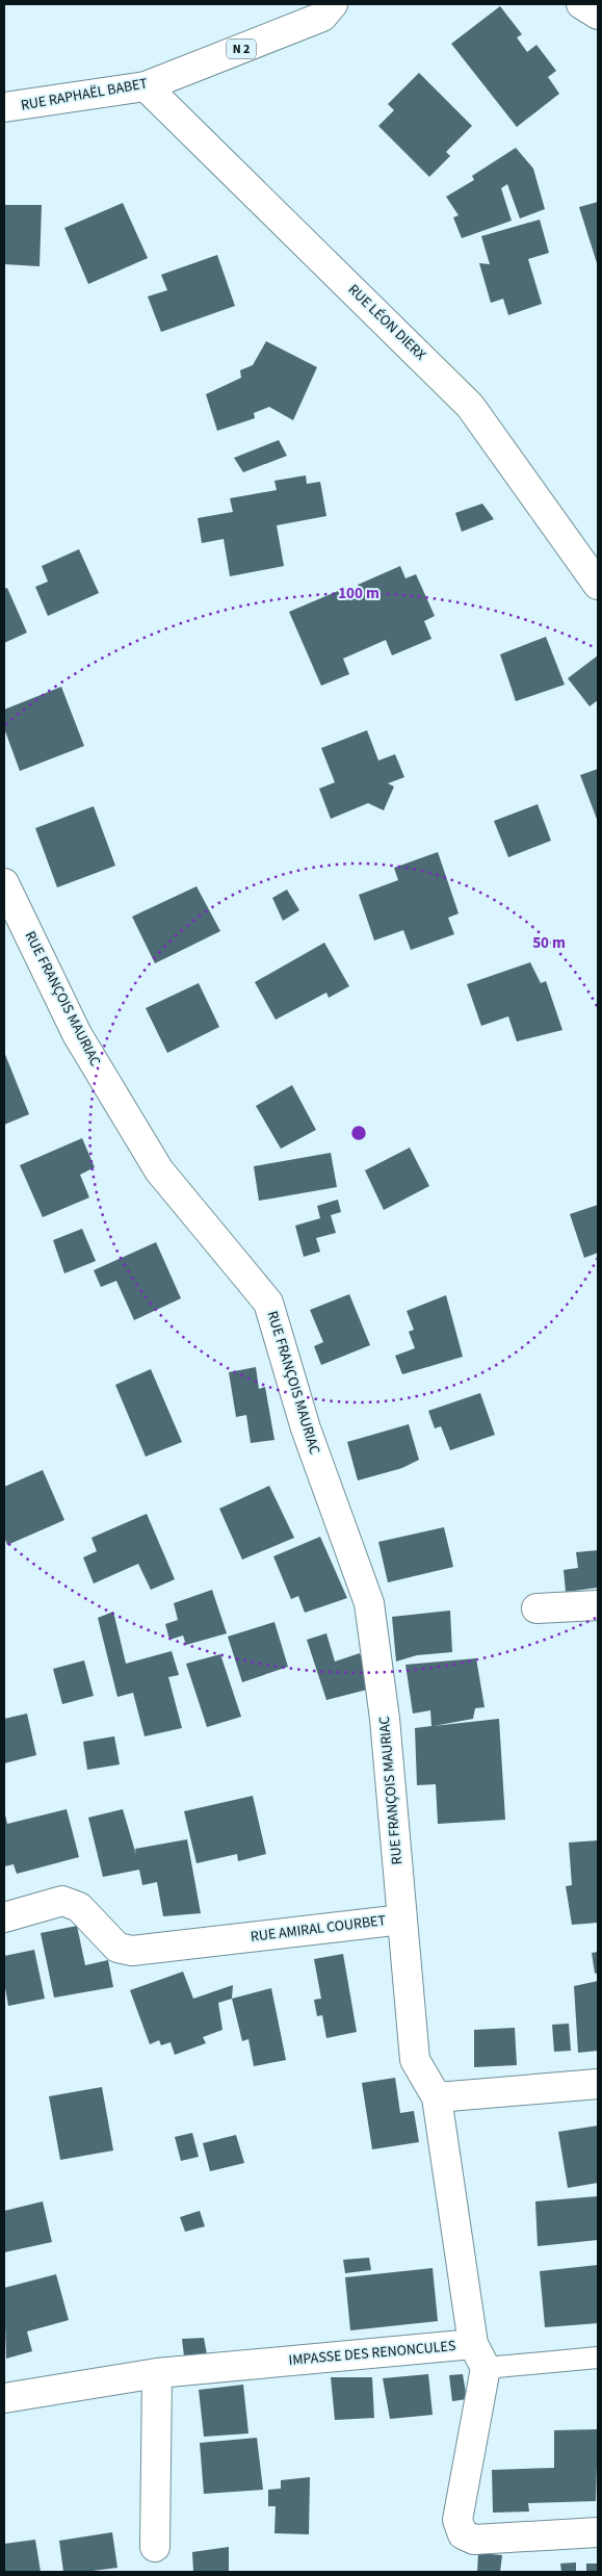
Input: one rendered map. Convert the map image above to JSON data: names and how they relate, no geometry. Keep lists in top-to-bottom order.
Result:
{
  "streets": {
    "street": [
      "N 2",
      "RUE RAPHAËL BABET",
      "RUE LÉON DIERX",
      "RUE FRANÇOIS MAURIAC",
      "RUE AMIRAL COURBET",
      "IMPASSE DES RENONCULES"
    ]
  },
  "crossings": [
    ["RUE RAPHAËL BABET", "RUE LÉON DIERX"],
    ["RUE FRANÇOIS MAURIAC", "RUE AMIRAL COURBET"]
  ],
  "rings": ["100 m", "50 m"]
}
